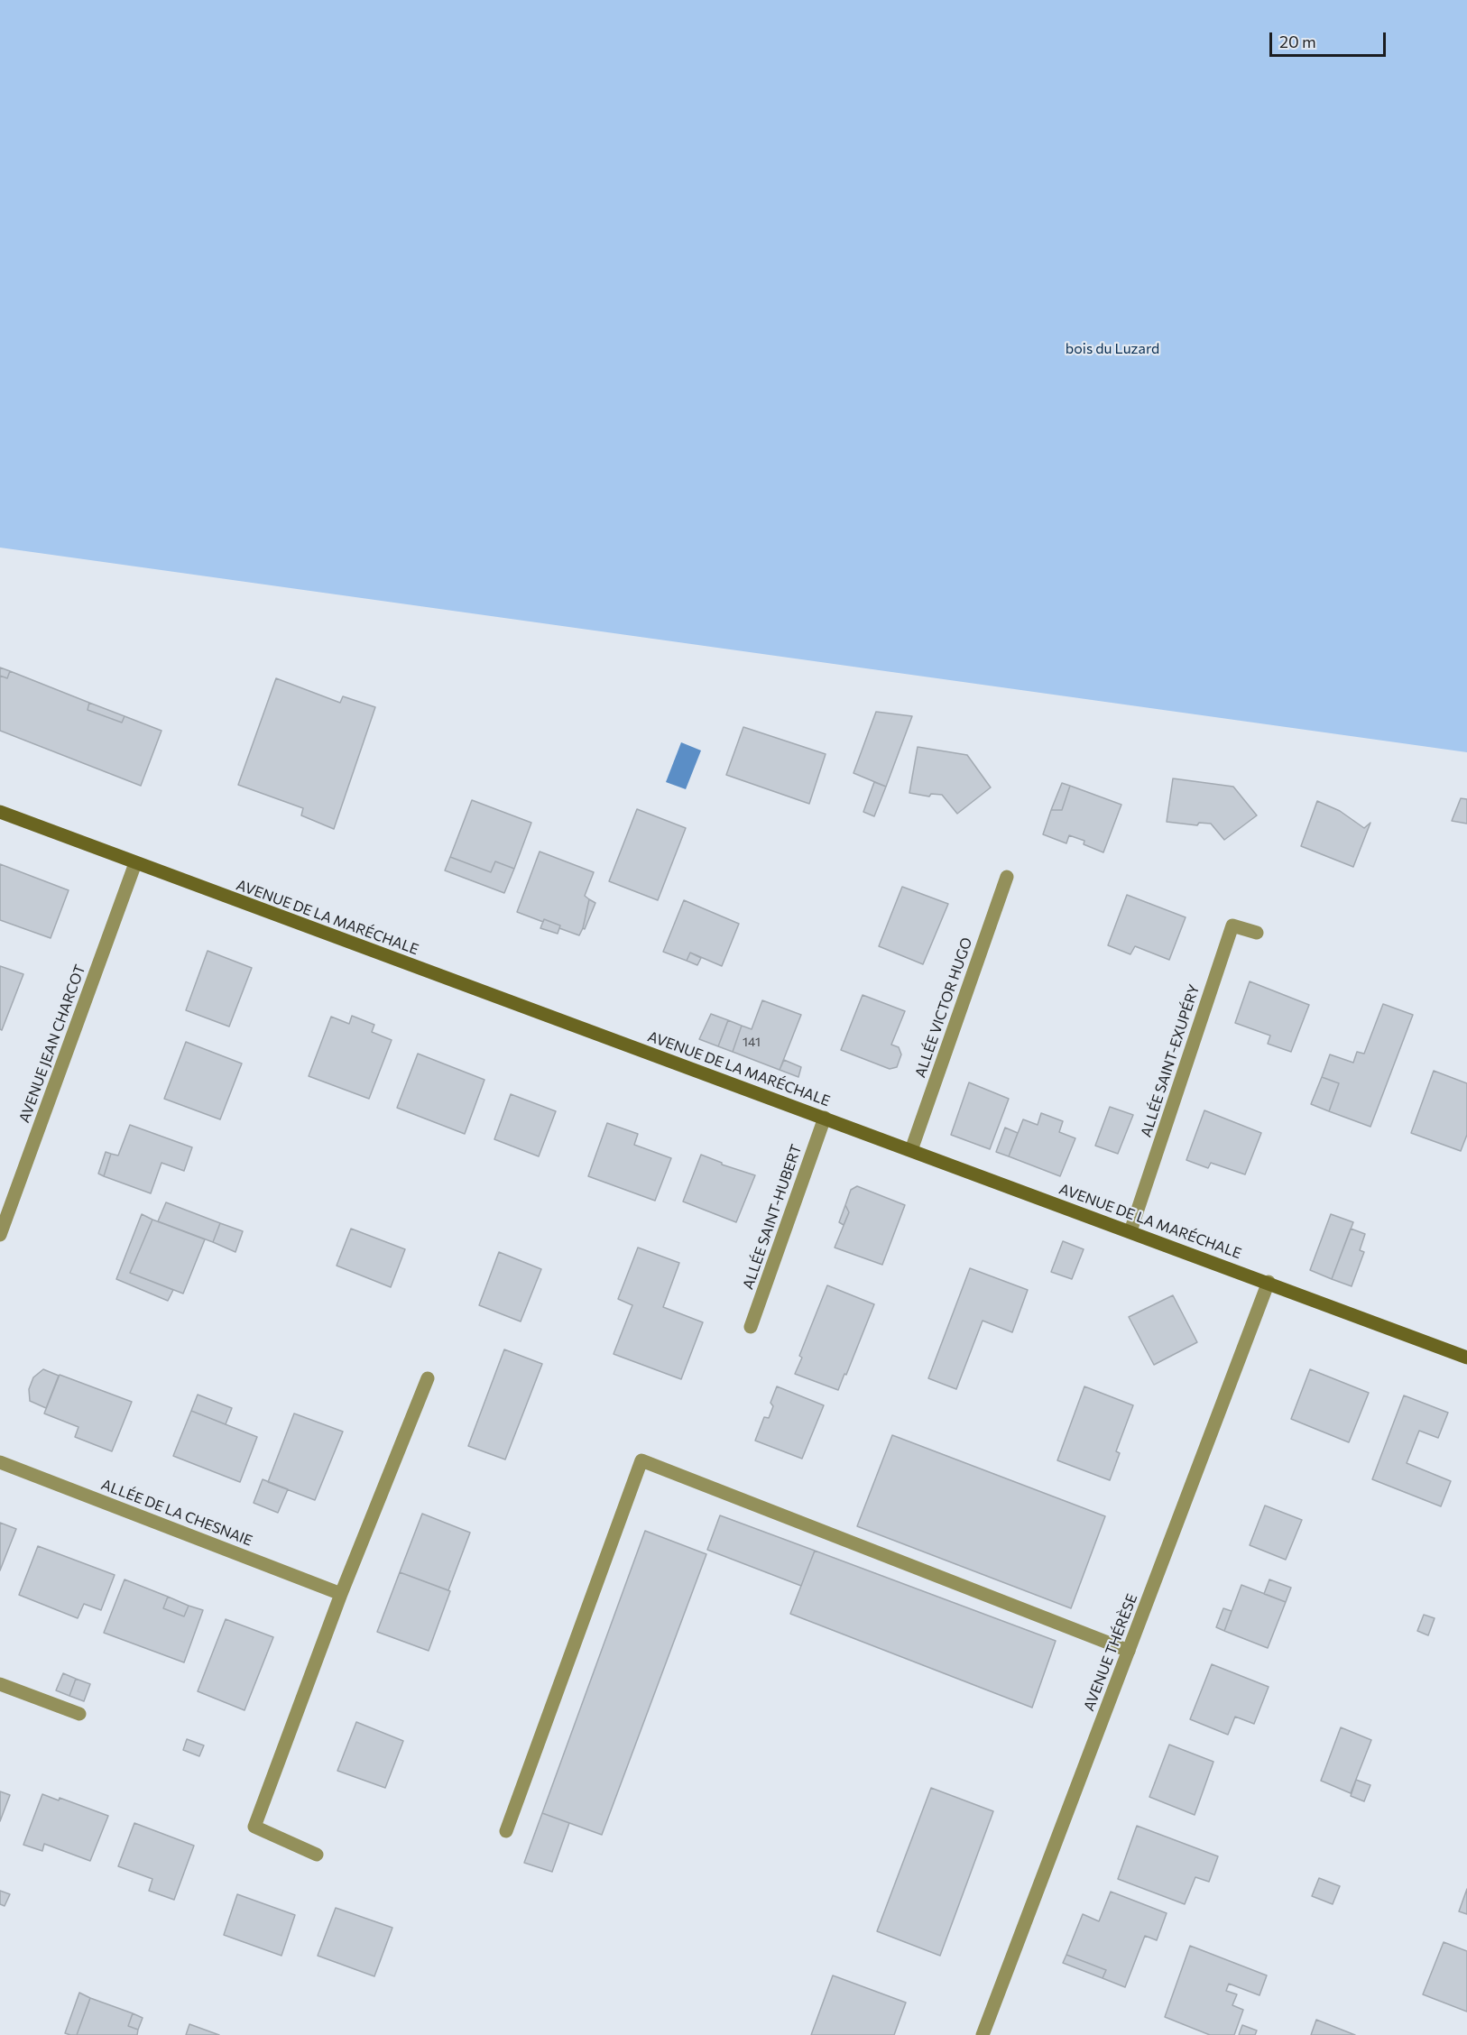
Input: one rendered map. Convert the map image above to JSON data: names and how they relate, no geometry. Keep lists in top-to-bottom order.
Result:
{
  "streets": {
    "street": [
      "AVENUE DE LA MARÉCHALE",
      "ALLÉE VICTOR HUGO",
      "AVENUE JEAN CHARCOT",
      "ALLÉE SAINT-EXUPÉRY",
      "ALLÉE SAINT-HUBERT",
      "ALLÉE DE LA CHESNAIE",
      "AVENUE THÉRÈSE"
    ]
  },
  "crossings": [
    ["AVENUE DE LA MARÉCHALE", "ALLÉE VICTOR HUGO"],
    ["AVENUE DE LA MARÉCHALE", "AVENUE JEAN CHARCOT"],
    ["AVENUE DE LA MARÉCHALE", "ALLÉE SAINT-EXUPÉRY"],
    ["AVENUE DE LA MARÉCHALE", "ALLÉE SAINT-HUBERT"],
    ["AVENUE DE LA MARÉCHALE", "AVENUE THÉRÈSE"]
  ],
  "parks": ["bois du Luzard"],
  "house_numbers": ["141"],
  "scale_bar": "20 m"
}
